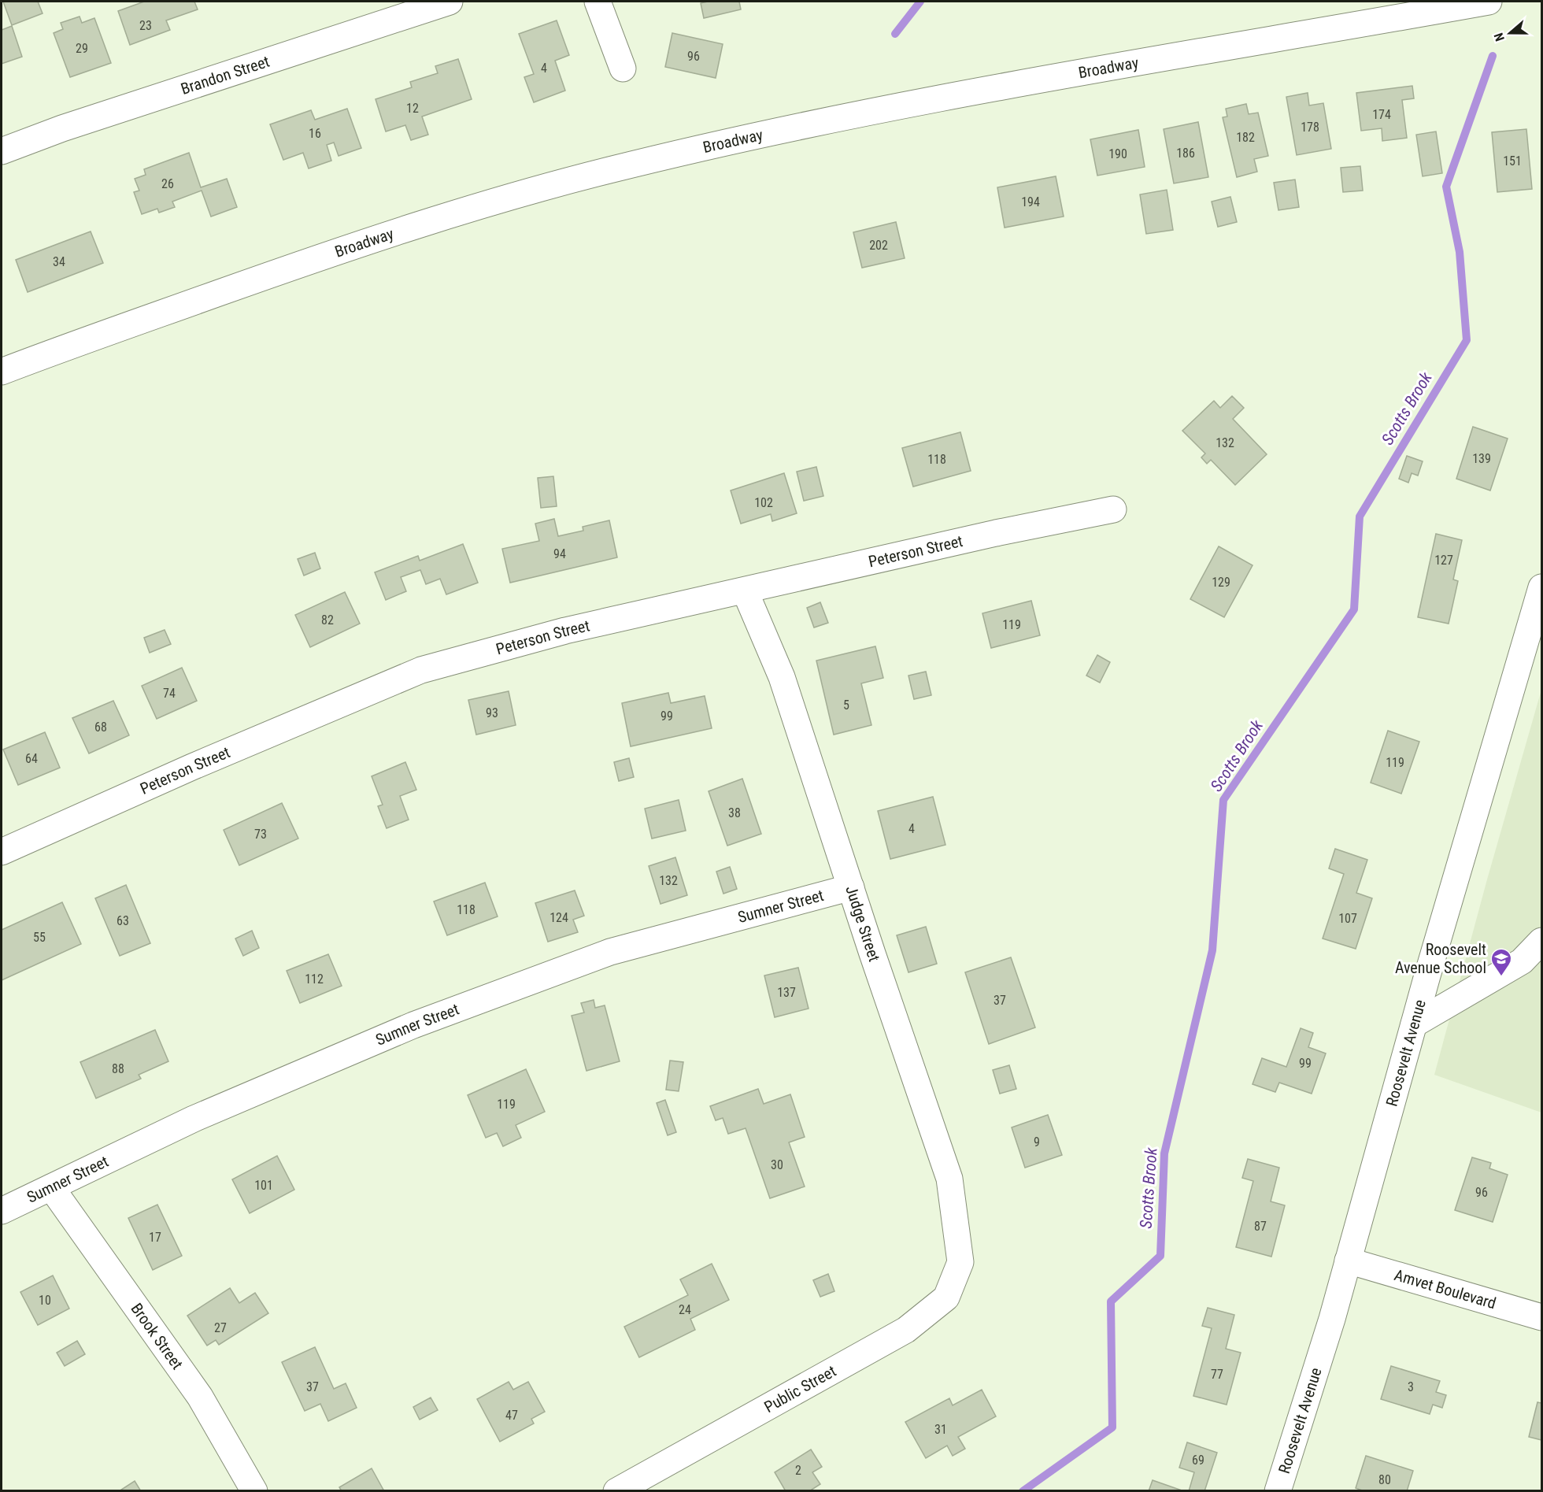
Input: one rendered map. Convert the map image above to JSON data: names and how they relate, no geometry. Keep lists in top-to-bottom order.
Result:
{
  "streets": {
    "street": [
      "Broadway",
      "Brandon Street",
      "Peterson Street",
      "Sumner Street",
      "Judge Street",
      "Roosevelt Avenue",
      "Amvet Boulevard",
      "Brook Street",
      "Public Street"
    ]
  },
  "crossings": [
    ["Peterson Street", "Judge Street"],
    ["Sumner Street", "Judge Street"],
    ["Sumner Street", "Brook Street"],
    ["Judge Street", "Public Street"],
    ["Roosevelt Avenue", "Amvet Boulevard"]
  ],
  "water": ["Scotts Brook"],
  "places": {
    "school or university": ["Roosevelt Avenue School"]
  },
  "house_numbers": [
    "23",
    "29",
    "96",
    "4",
    "12",
    "174",
    "178",
    "16",
    "182",
    "186",
    "190",
    "151",
    "26",
    "194",
    "202",
    "34",
    "132",
    "139",
    "118",
    "102",
    "94",
    "127",
    "129",
    "82",
    "119",
    "74",
    "5",
    "93",
    "99",
    "68",
    "64",
    "119",
    "38",
    "4",
    "73",
    "132",
    "118",
    "124",
    "107",
    "63",
    "55",
    "112",
    "137",
    "37",
    "99",
    "88",
    "119",
    "9",
    "30",
    "101",
    "96",
    "87",
    "17",
    "10",
    "24",
    "27",
    "77",
    "37",
    "3",
    "47",
    "31",
    "69",
    "2",
    "80"
  ],
  "north": "left"
}
